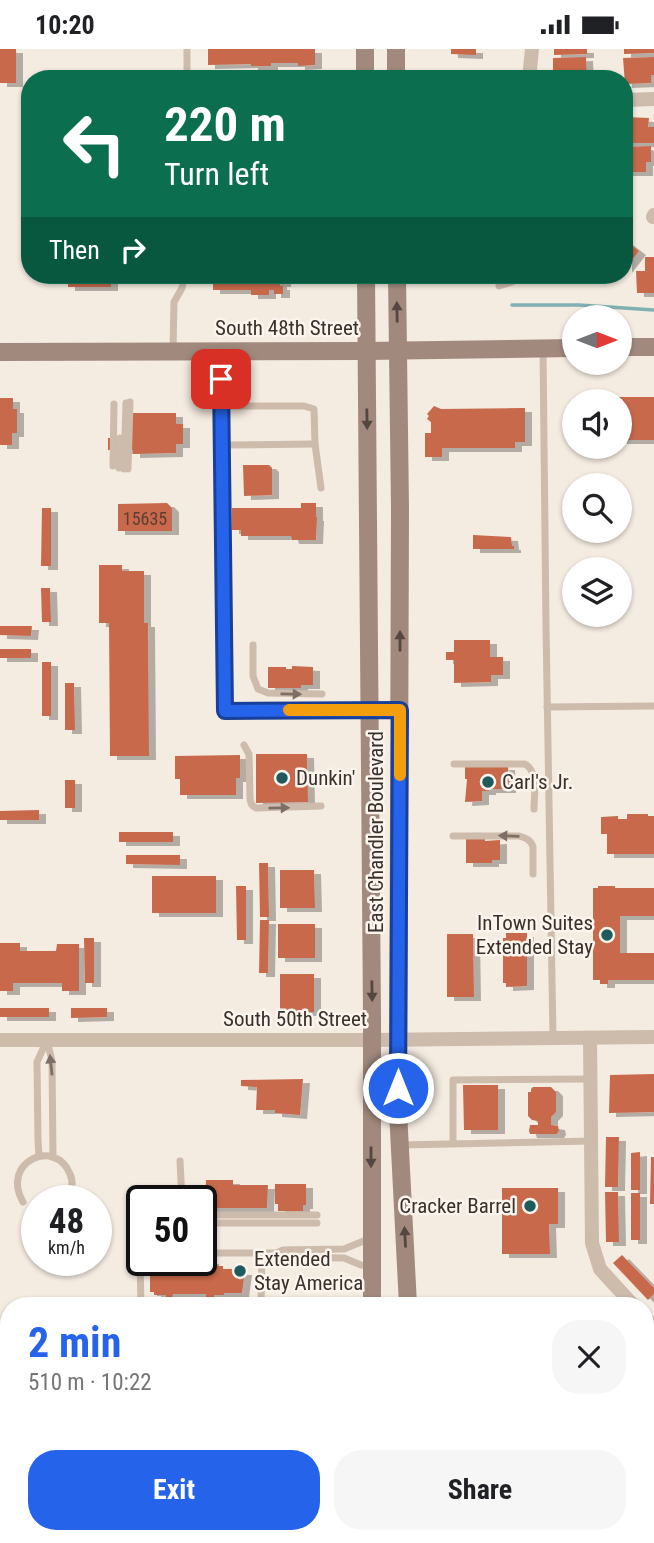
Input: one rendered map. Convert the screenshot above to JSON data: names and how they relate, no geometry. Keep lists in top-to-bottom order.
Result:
{
  "streets": {
    "main road": ["South 48th Street", "East Chandler Boulevard"],
    "street": ["South 50th Street"]
  },
  "crossings": [
    ["South 48th Street", "East Chandler Boulevard"],
    ["East Chandler Boulevard", "South 50th Street"]
  ],
  "places": [
    "Dunkin'",
    "Carl's Jr.",
    "InTown Suites Extended Stay",
    "Cracker Barrel",
    "Extended Stay America"
  ],
  "house_numbers": ["15635"],
  "north": "right",
  "page": {
    "status": "10:20",
    "turn": ["220 m", "Turn left"],
    "then": "Then",
    "speed": "48 km/h",
    "limit": "50",
    "heading": ["2 min", "510 m · 10:22"],
    "buttons": ["Exit", "Share"]
  }
}
